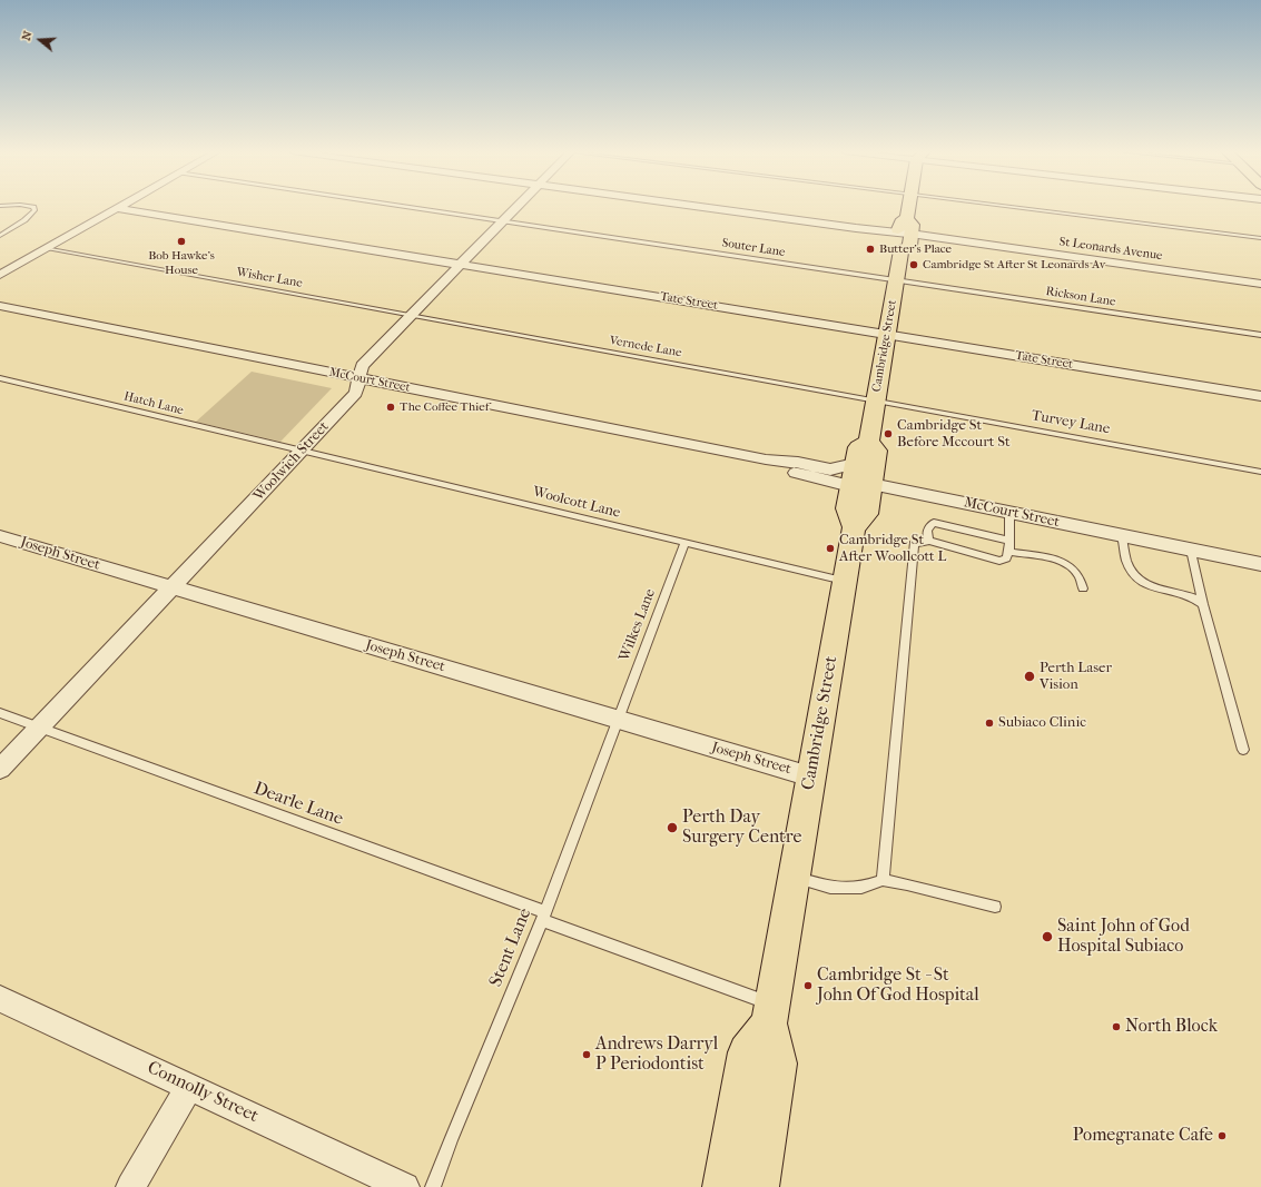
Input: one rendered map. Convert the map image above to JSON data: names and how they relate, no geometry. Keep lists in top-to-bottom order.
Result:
{
  "streets": {
    "main road": ["Cambridge Street"],
    "street": [
      "St Leonards Avenue",
      "Tate Street",
      "McCourt Street",
      "Woolwich Street",
      "Joseph Street",
      "Connolly Street"
    ],
    "lane": [
      "Souter Lane",
      "Wisher Lane",
      "Rickson Lane",
      "Vernede Lane",
      "Hatch Lane",
      "Turvey Lane",
      "Woolcott Lane",
      "Wilkes Lane",
      "Dearle Lane",
      "Stent Lane"
    ]
  },
  "crossings": [
    ["Souter Lane", "Rickson Lane"],
    ["Souter Lane", "Cambridge Street"],
    ["Souter Lane", "Woolwich Street"],
    ["St Leonards Avenue", "Cambridge Street"],
    ["Wisher Lane", "Vernede Lane"],
    ["Wisher Lane", "Woolwich Street"],
    ["Rickson Lane", "Cambridge Street"],
    ["Tate Street", "Cambridge Street"],
    ["Tate Street", "Woolwich Street"],
    ["Cambridge Street", "Vernede Lane"],
    ["Cambridge Street", "McCourt Street"],
    ["Cambridge Street", "Turvey Lane"],
    ["Cambridge Street", "Woolcott Lane"],
    ["Cambridge Street", "Joseph Street"],
    ["Cambridge Street", "Dearle Lane"],
    ["Vernede Lane", "Turvey Lane"],
    ["Vernede Lane", "Woolwich Street"],
    ["McCourt Street", "Woolwich Street"],
    ["Hatch Lane", "Woolwich Street"],
    ["Hatch Lane", "Woolcott Lane"],
    ["Woolwich Street", "Woolcott Lane"],
    ["Woolwich Street", "Joseph Street"],
    ["Woolwich Street", "Dearle Lane"],
    ["Woolcott Lane", "Wilkes Lane"],
    ["Joseph Street", "Wilkes Lane"],
    ["Joseph Street", "Stent Lane"],
    ["Wilkes Lane", "Stent Lane"],
    ["Dearle Lane", "Stent Lane"]
  ],
  "places": [
    "Bob Hawke's House",
    "Butter's Place",
    "Cambridge St After St Leonards Av",
    "The Coffee Thief",
    "Cambridge St Before Mccourt St",
    "Cambridge St After Woollcott L",
    "Perth Laser Vision",
    "Subiaco Clinic",
    "Perth Day Surgery Centre",
    "Saint John of God Hospital Subiaco",
    "Cambridge St - St John Of God Hospital",
    "North Block",
    "Andrews Darryl P Periodontist",
    "Pomegranate Cafe"
  ],
  "north": "left"
}
